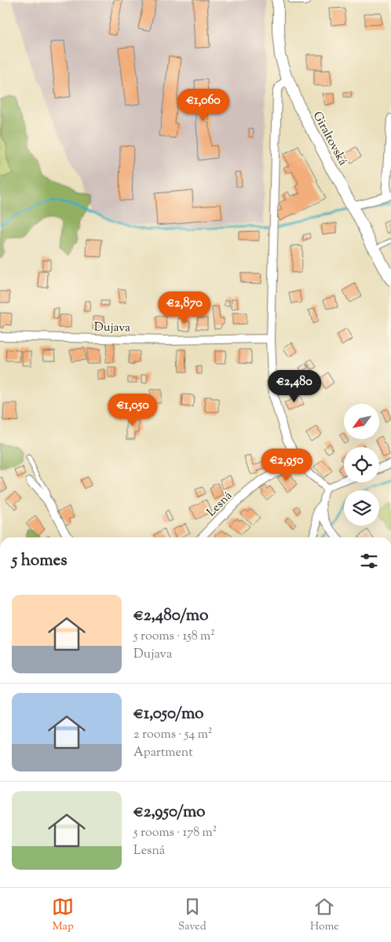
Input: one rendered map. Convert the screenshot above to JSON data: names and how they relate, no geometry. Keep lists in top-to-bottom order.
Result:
{
  "streets": {
    "street": ["Giraltovská", "Dujava", "Lesná"]
  },
  "north": "bottom left",
  "page": {
    "price": [
      "€1,060",
      "€2,870",
      "€2,480",
      "€1,050",
      "€2,950"
    ],
    "heading": "5 homes",
    "list": [
      {
        "name": "€2,480/mo",
        "note": "5 rooms · 158 m² · Dujava"
      },
      {
        "name": "€1,050/mo",
        "note": "2 rooms · 54 m² · Apartment"
      },
      {
        "name": "€2,950/mo",
        "note": "5 rooms · 178 m² · Lesná"
      }
    ],
    "tabs": ["Map", "Saved", "Home"]
  }
}
